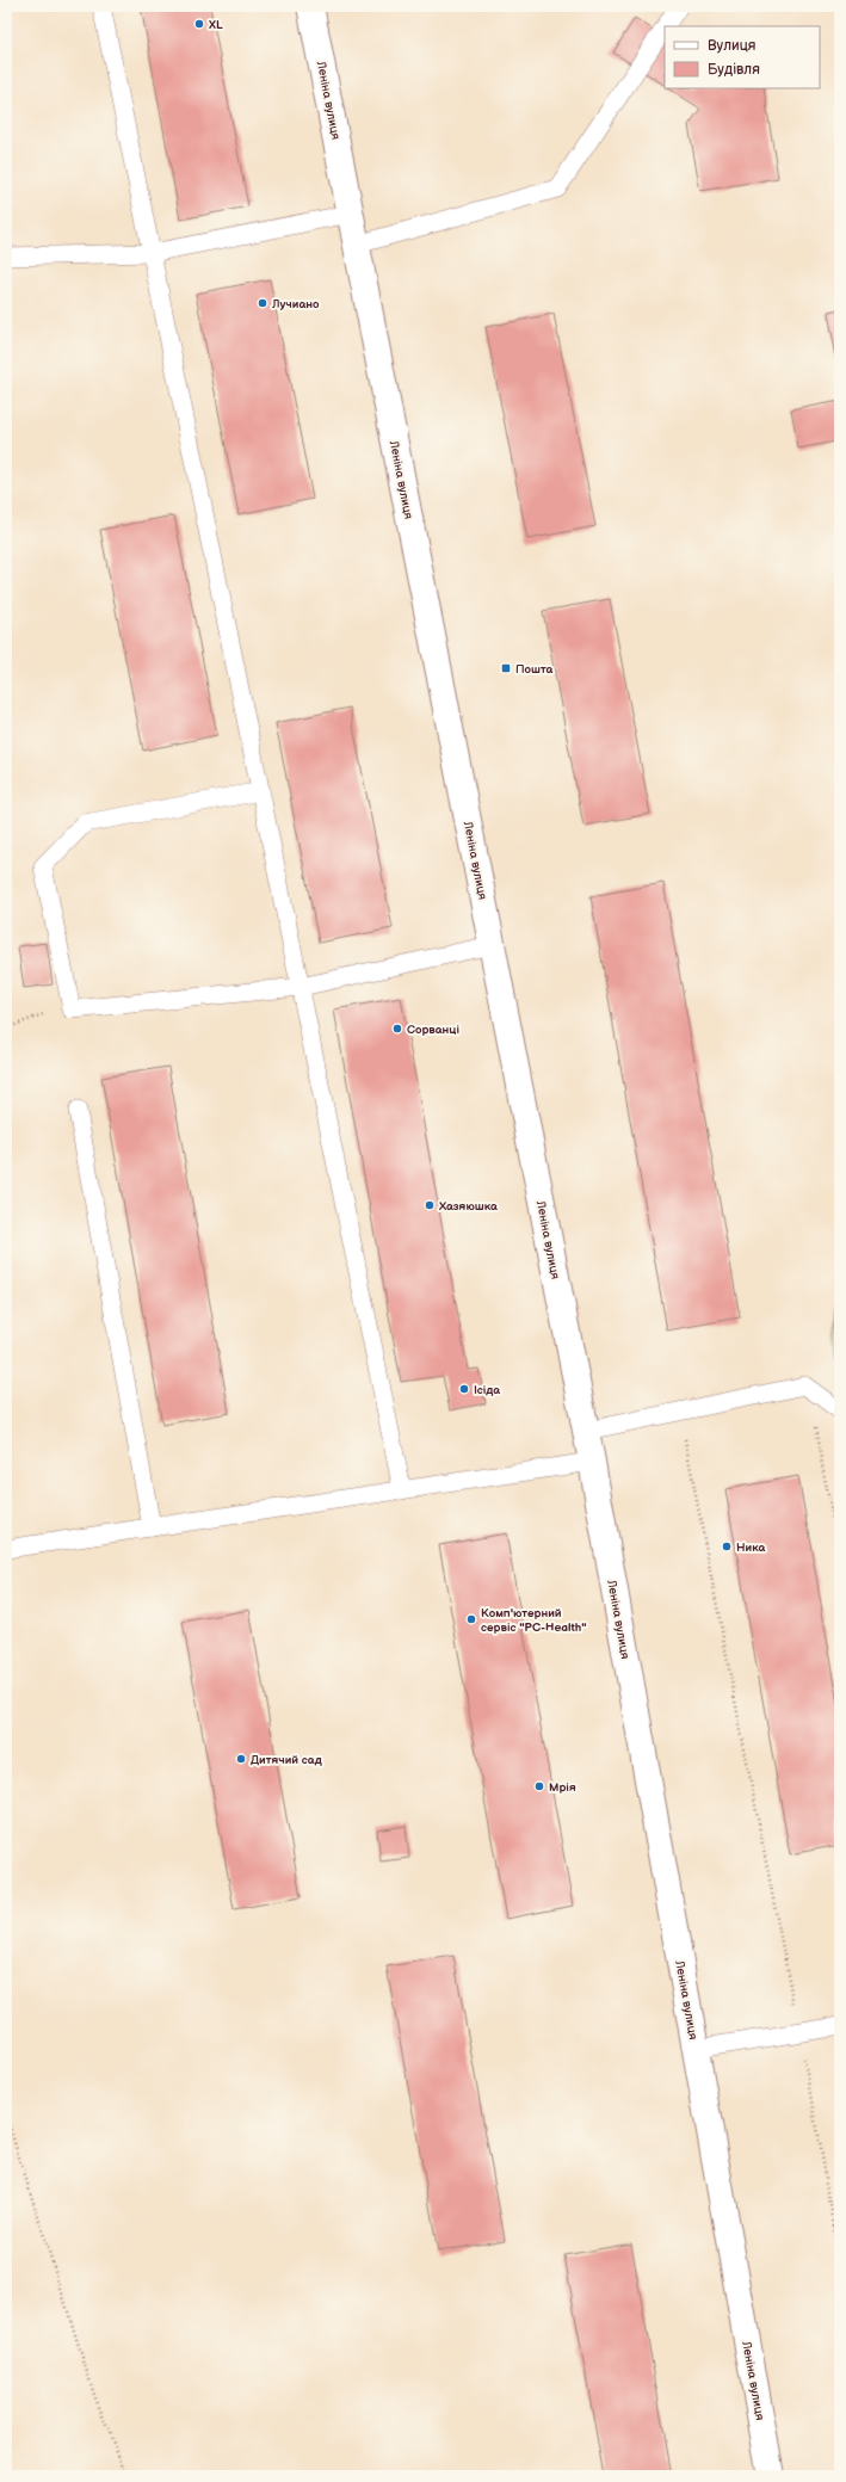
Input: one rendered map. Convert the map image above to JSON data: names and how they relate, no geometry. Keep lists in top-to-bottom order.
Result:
{
  "streets": {
    "main road": ["Леніна вулиця"]
  },
  "places": {
    "other": [
      "XL",
      "Лучиано",
      "Сорванці",
      "Хазяюшка",
      "Ісіда",
      "Ника",
      "Комп'ютерний сервіс \"PC-Health\"",
      "Дитячий сад",
      "Мрія"
    ],
    "transit": ["Пошта"]
  },
  "legend": ["Вулиця", "Будівля"]
}
